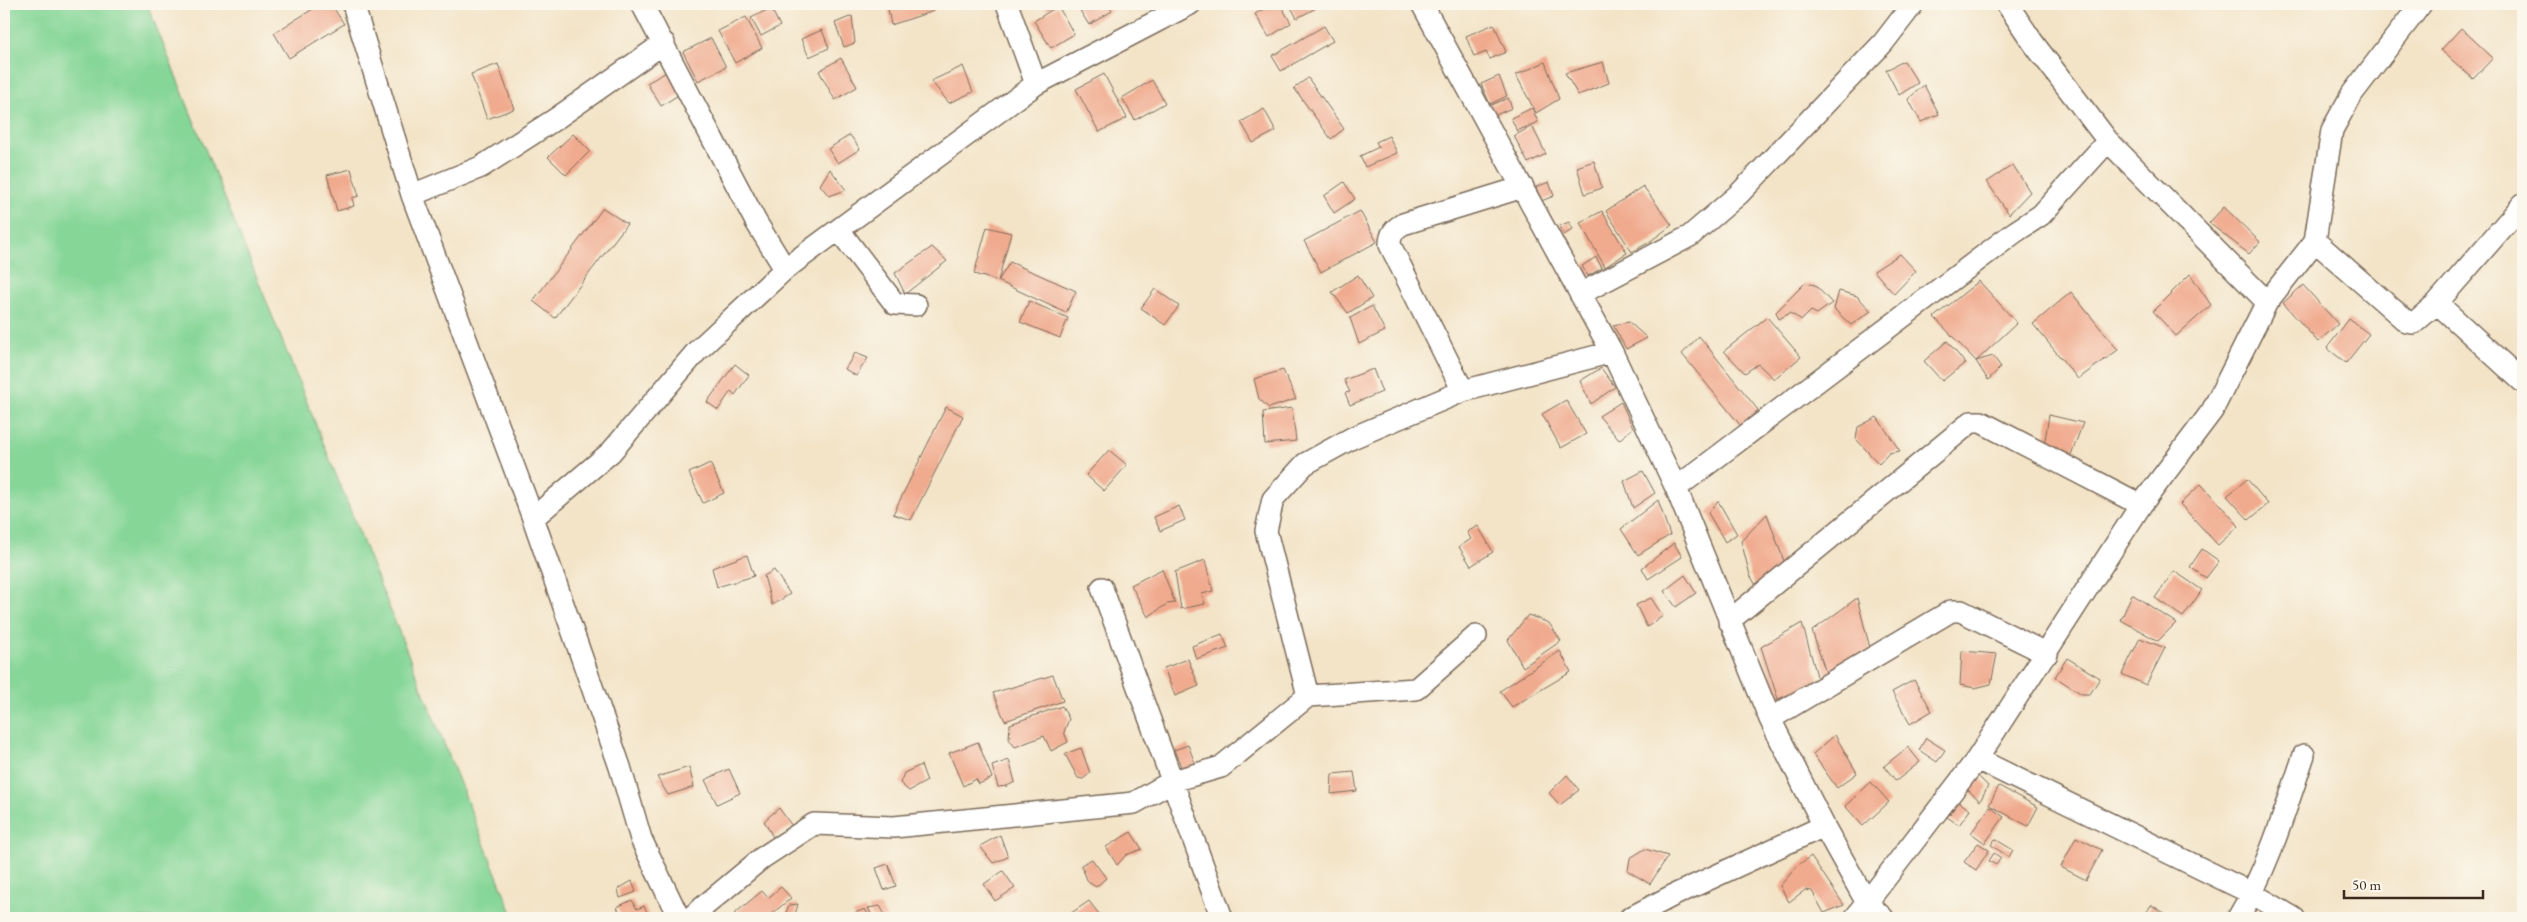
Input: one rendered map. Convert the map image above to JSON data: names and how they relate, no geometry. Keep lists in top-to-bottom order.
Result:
{
  "scale_bar": "50 m"
}
